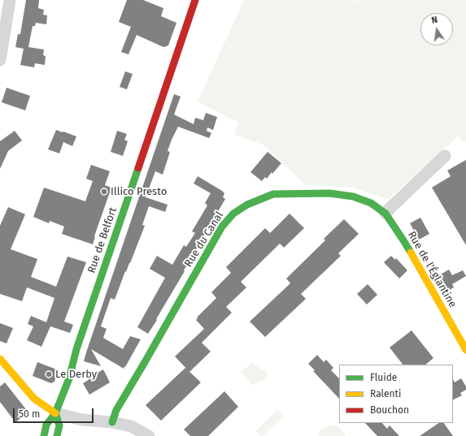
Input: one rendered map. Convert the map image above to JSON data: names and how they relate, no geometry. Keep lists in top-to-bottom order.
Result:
{
  "streets": {
    "street": ["Rue du Canal", "Rue de Belfort", "Rue de l'Églantine"]
  },
  "crossings": [
    ["Rue du Canal", "Rue de l'Églantine"]
  ],
  "places": ["Illico Presto", "Le Derby"],
  "legend": ["Fluide", "Ralenti", "Bouchon"],
  "scale_bar": "50 m",
  "north": "top"
}
